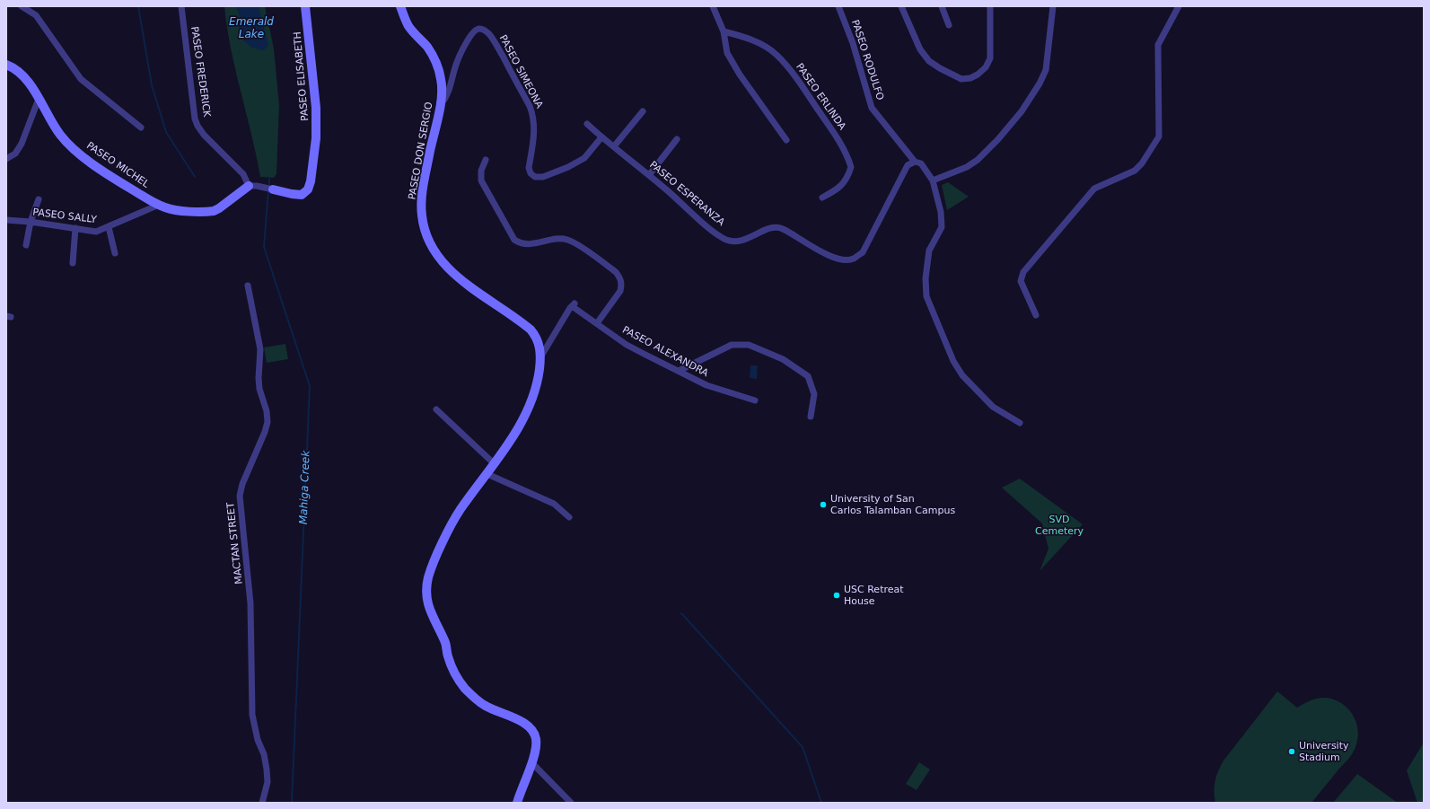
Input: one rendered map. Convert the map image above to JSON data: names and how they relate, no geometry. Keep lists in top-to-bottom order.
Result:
{
  "streets": {
    "street": [
      "PASEO RODULFO",
      "PASEO FREDERICK",
      "PASEO SIMEONA",
      "PASEO ELISABETH",
      "PASEO ERLINDA",
      "PASEO DON SERGIO",
      "PASEO MICHEL",
      "PASEO ESPERANZA",
      "PASEO SALLY",
      "PASEO ALEXANDRA",
      "MACTAN STREET"
    ]
  },
  "crossings": [
    ["PASEO RODULFO", "PASEO ESPERANZA"],
    ["PASEO FREDERICK", "PASEO ELISABETH"],
    ["PASEO FREDERICK", "PASEO MICHEL"],
    ["PASEO SIMEONA", "PASEO DON SERGIO"],
    ["PASEO SIMEONA", "PASEO ESPERANZA"],
    ["PASEO ELISABETH", "PASEO MICHEL"],
    ["PASEO DON SERGIO", "PASEO ALEXANDRA"],
    ["PASEO MICHEL", "PASEO SALLY"]
  ],
  "water": ["Emerald Lake", "Mahiga Creek"],
  "parks": ["SVD Cemetery"],
  "places": ["University of San Carlos Talamban Campus", "USC Retreat House", "University Stadium"]
}
